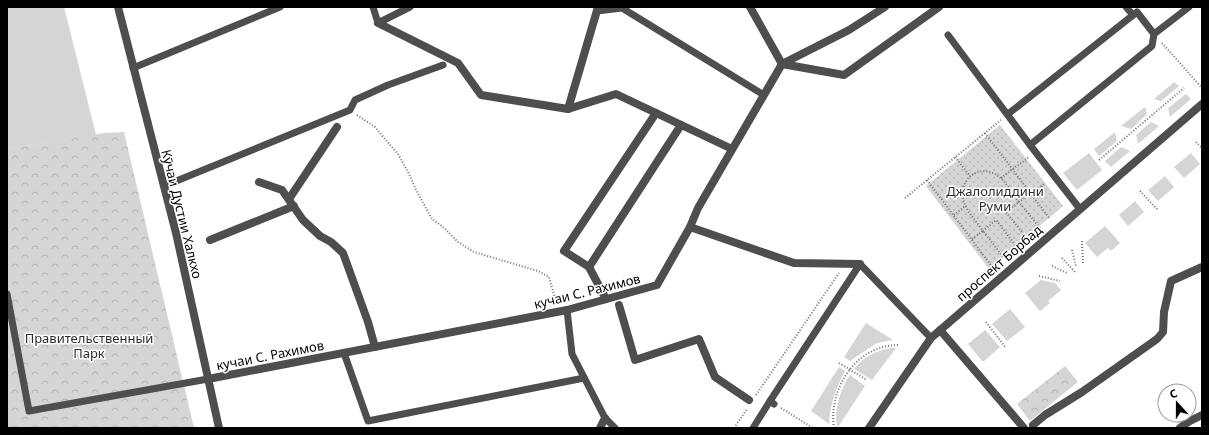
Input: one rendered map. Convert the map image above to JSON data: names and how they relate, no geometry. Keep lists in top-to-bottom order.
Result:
{
  "streets": {
    "street": ["Кӯчаи Дустии Халкхо", "проспект Борбад", "кучаи С. Рахимов"]
  },
  "crossings": [
    ["Кӯчаи Дустии Халкхо", "кучаи С. Рахимов"]
  ],
  "parks": ["Джалолиддини Руми", "Правительственный Парк"],
  "north": "top"
}
